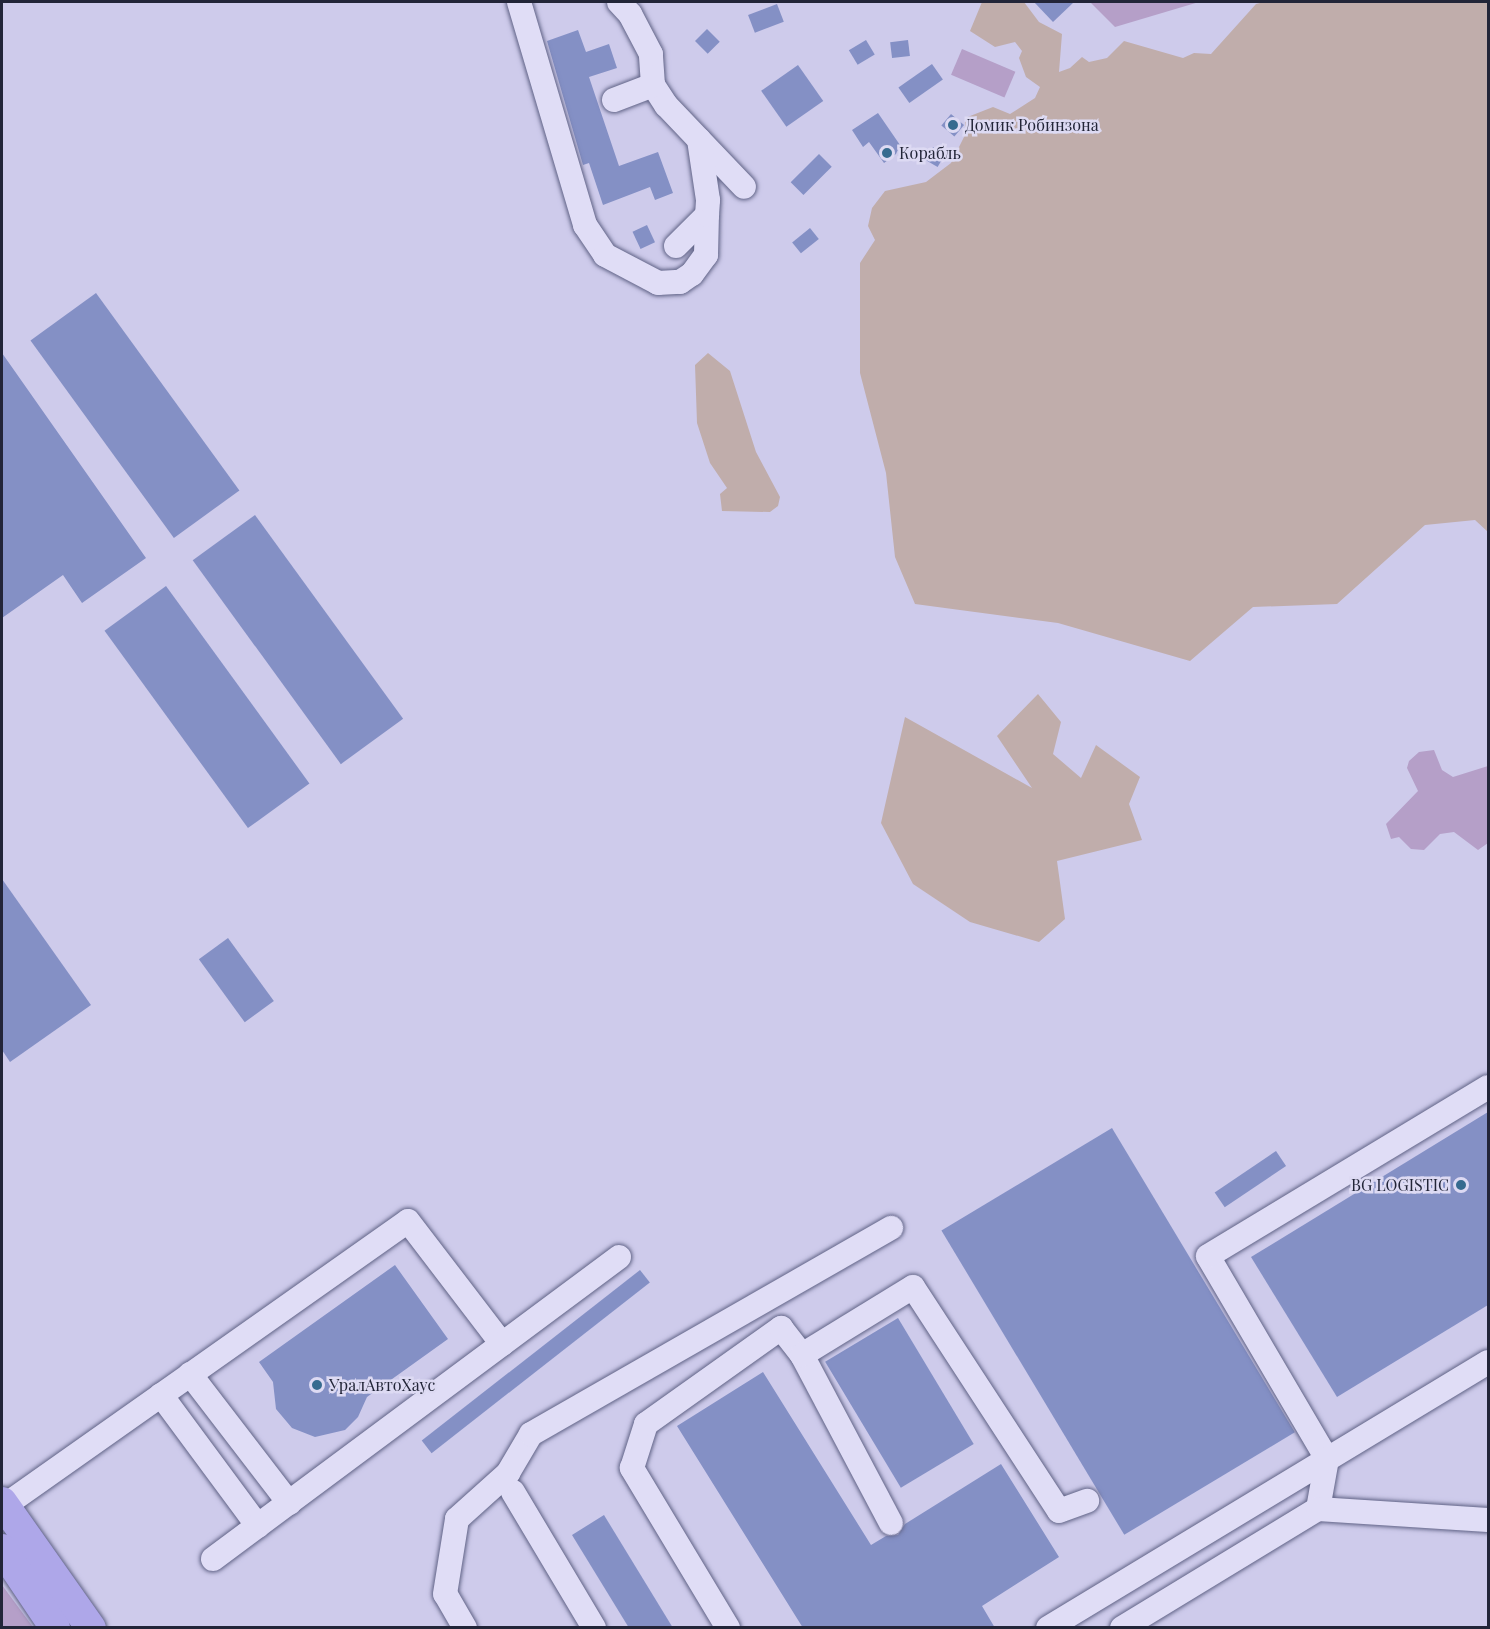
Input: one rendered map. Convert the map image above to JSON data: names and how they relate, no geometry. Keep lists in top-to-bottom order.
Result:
{
  "places": [
    "Домик Робинзона",
    "Корабль",
    "BG LOGISTIC",
    "УралАвтоХаус"
  ]
}
